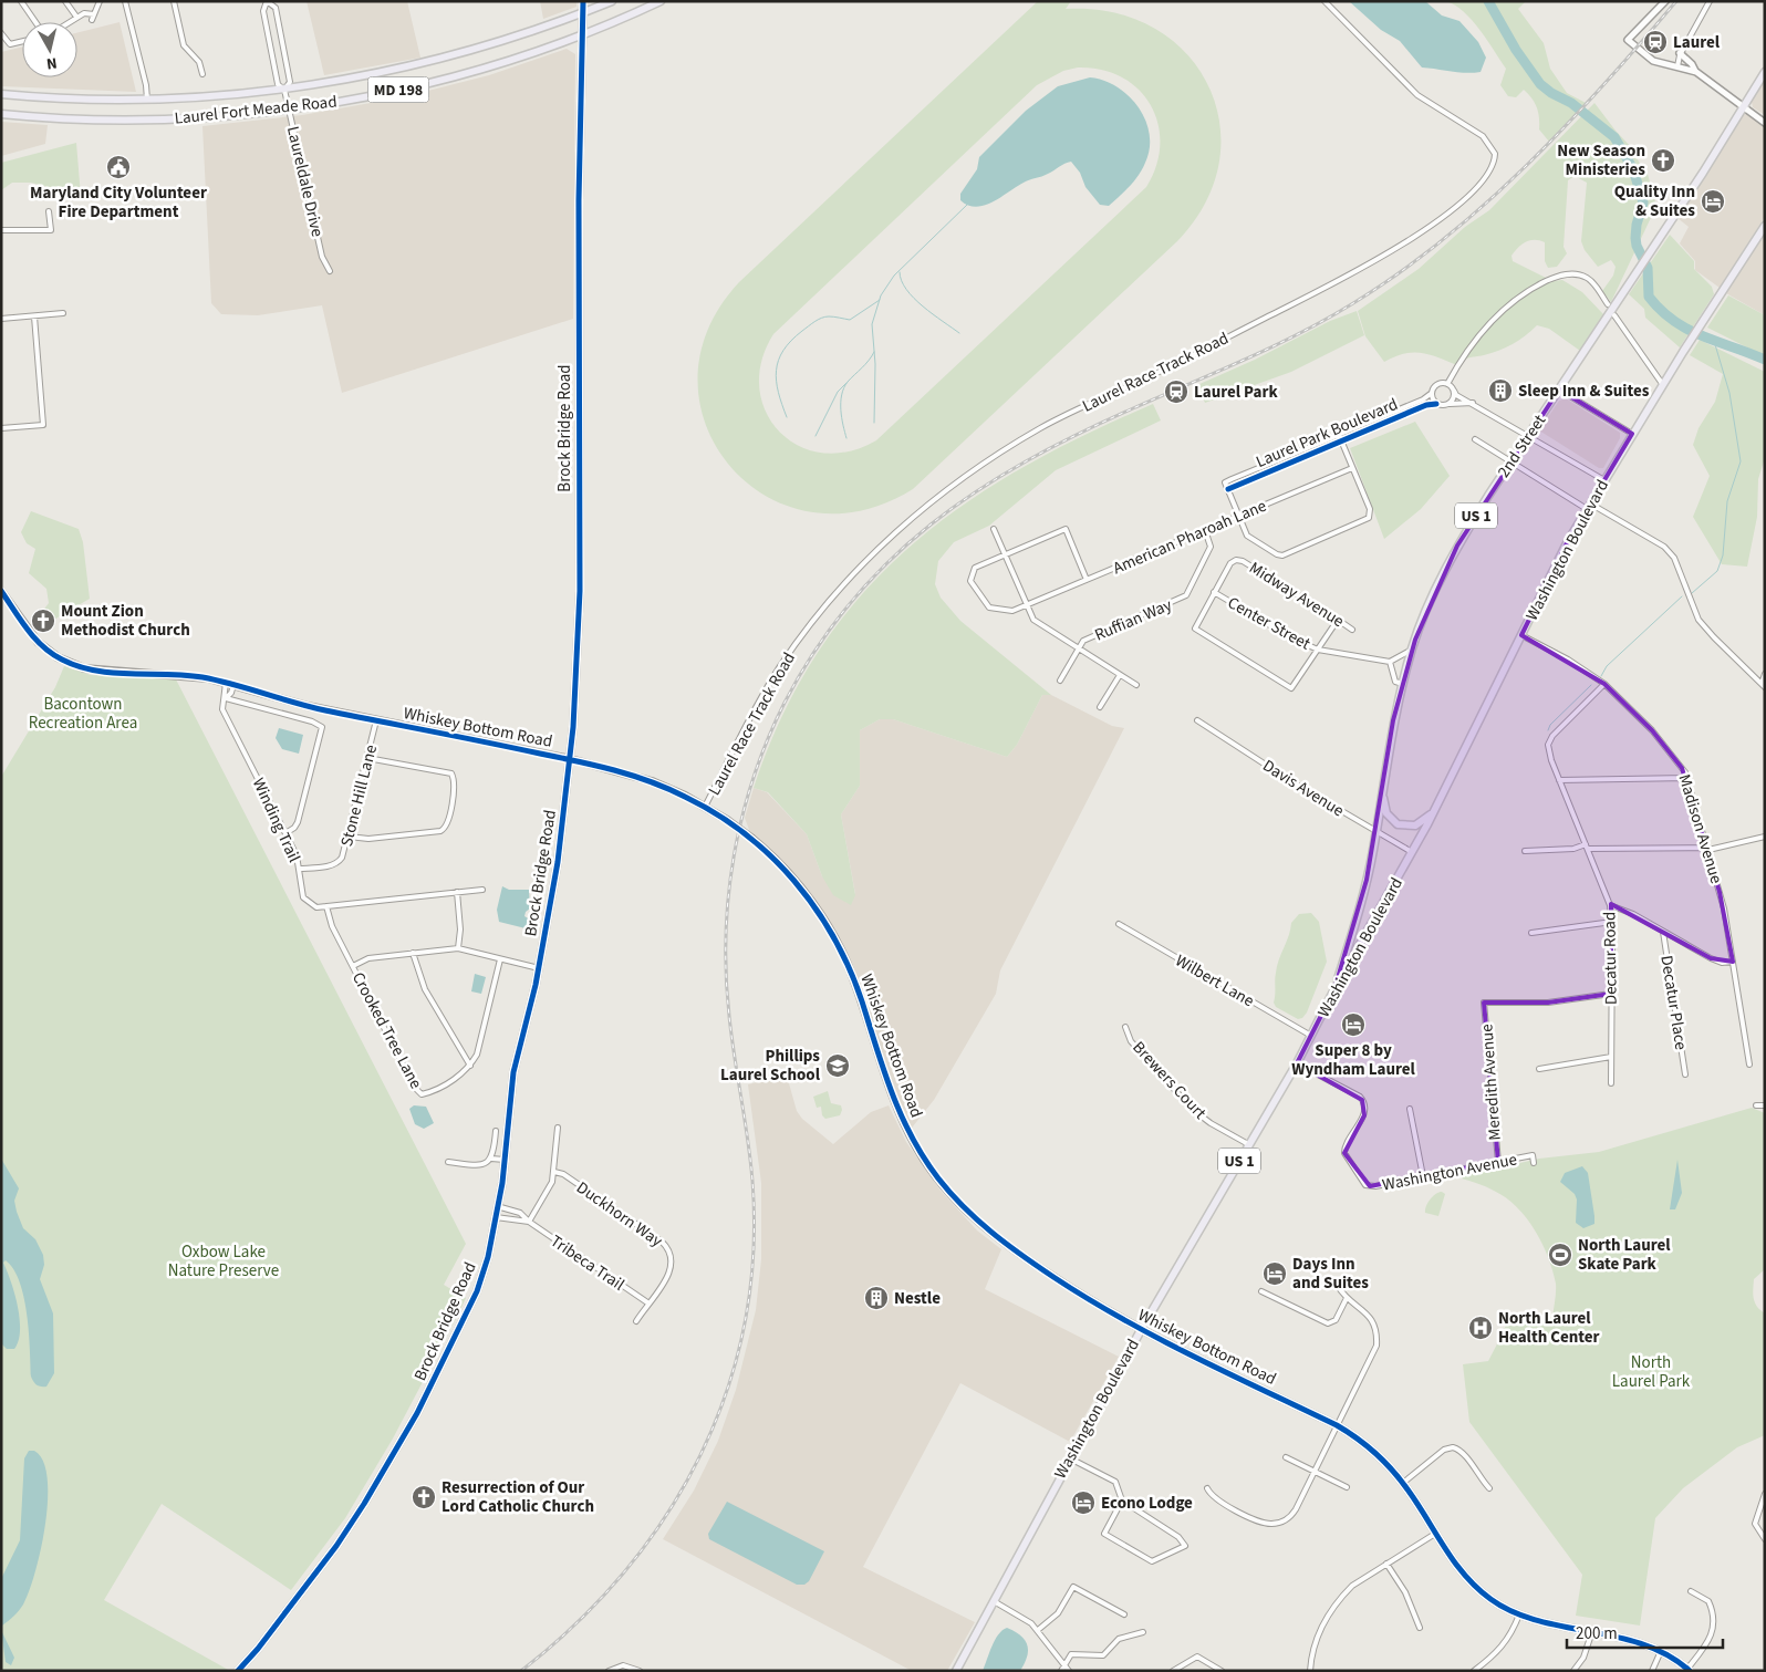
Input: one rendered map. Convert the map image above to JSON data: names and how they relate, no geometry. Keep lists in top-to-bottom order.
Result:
{
  "streets": {
    "main road": [
      "MD 198",
      "Laurel Fort Meade Road",
      "2nd Street",
      "US 1",
      "Washington Boulevard"
    ],
    "street": [
      "Laureldale Drive",
      "Laurel Race Track Road",
      "Brock Bridge Road",
      "Laurel Park Boulevard",
      "American Pharoah Lane",
      "Midway Avenue",
      "Ruffian Way",
      "Center Street",
      "Whiskey Bottom Road",
      "Davis Avenue",
      "Stone Hill Lane",
      "Winding Trail",
      "Madison Avenue",
      "Decatur Road",
      "Wilbert Lane",
      "Decatur Place",
      "Crooked Tree Lane",
      "Brewers Court",
      "Meredith Avenue",
      "Washington Avenue",
      "Duckhorn Way",
      "Tribeca Trail"
    ]
  },
  "crossings": [
    ["Laurel Fort Meade Road", "Laureldale Drive"],
    ["Laurel Fort Meade Road", "Brock Bridge Road"],
    ["Laurel Race Track Road", "Whiskey Bottom Road"],
    ["Brock Bridge Road", "Whiskey Bottom Road"],
    ["Brock Bridge Road", "Tribeca Trail"],
    ["2nd Street", "Washington Boulevard"],
    ["2nd Street", "Davis Avenue"],
    ["American Pharoah Lane", "Ruffian Way"],
    ["Washington Boulevard", "Whiskey Bottom Road"],
    ["Washington Boulevard", "Davis Avenue"],
    ["Washington Boulevard", "Madison Avenue"],
    ["Washington Boulevard", "Wilbert Lane"],
    ["Washington Boulevard", "Brewers Court"],
    ["Washington Boulevard", "Washington Avenue"],
    ["Midway Avenue", "Center Street"],
    ["Whiskey Bottom Road", "Stone Hill Lane"],
    ["Whiskey Bottom Road", "Winding Trail"],
    ["Stone Hill Lane", "Winding Trail"],
    ["Madison Avenue", "Decatur Road"],
    ["Decatur Road", "Meredith Avenue"],
    ["Meredith Avenue", "Washington Avenue"],
    ["Duckhorn Way", "Tribeca Trail"]
  ],
  "parks": ["Bacontown Recreation Area", "Oxbow Lake Nature Preserve", "North Laurel Park"],
  "places": {
    "station": ["Laurel", "Laurel Park"],
    "church": ["New Season Ministeries", "Mount Zion Methodist Church", "Resurrection of Our Lord Catholic Church"],
    "public building": ["Maryland City Volunteer Fire Department"],
    "hotel": [
      "Quality Inn & Suites",
      "Super 8 by Wyndham Laurel",
      "Days Inn and Suites",
      "Econo Lodge"
    ],
    "building": ["Sleep Inn & Suites", "Nestle"],
    "school or university": ["Phillips Laurel School"],
    "sports": ["North Laurel Skate Park"],
    "hospital": ["North Laurel Health Center"]
  },
  "scale_bar": "200 m",
  "north": "bottom"
}
